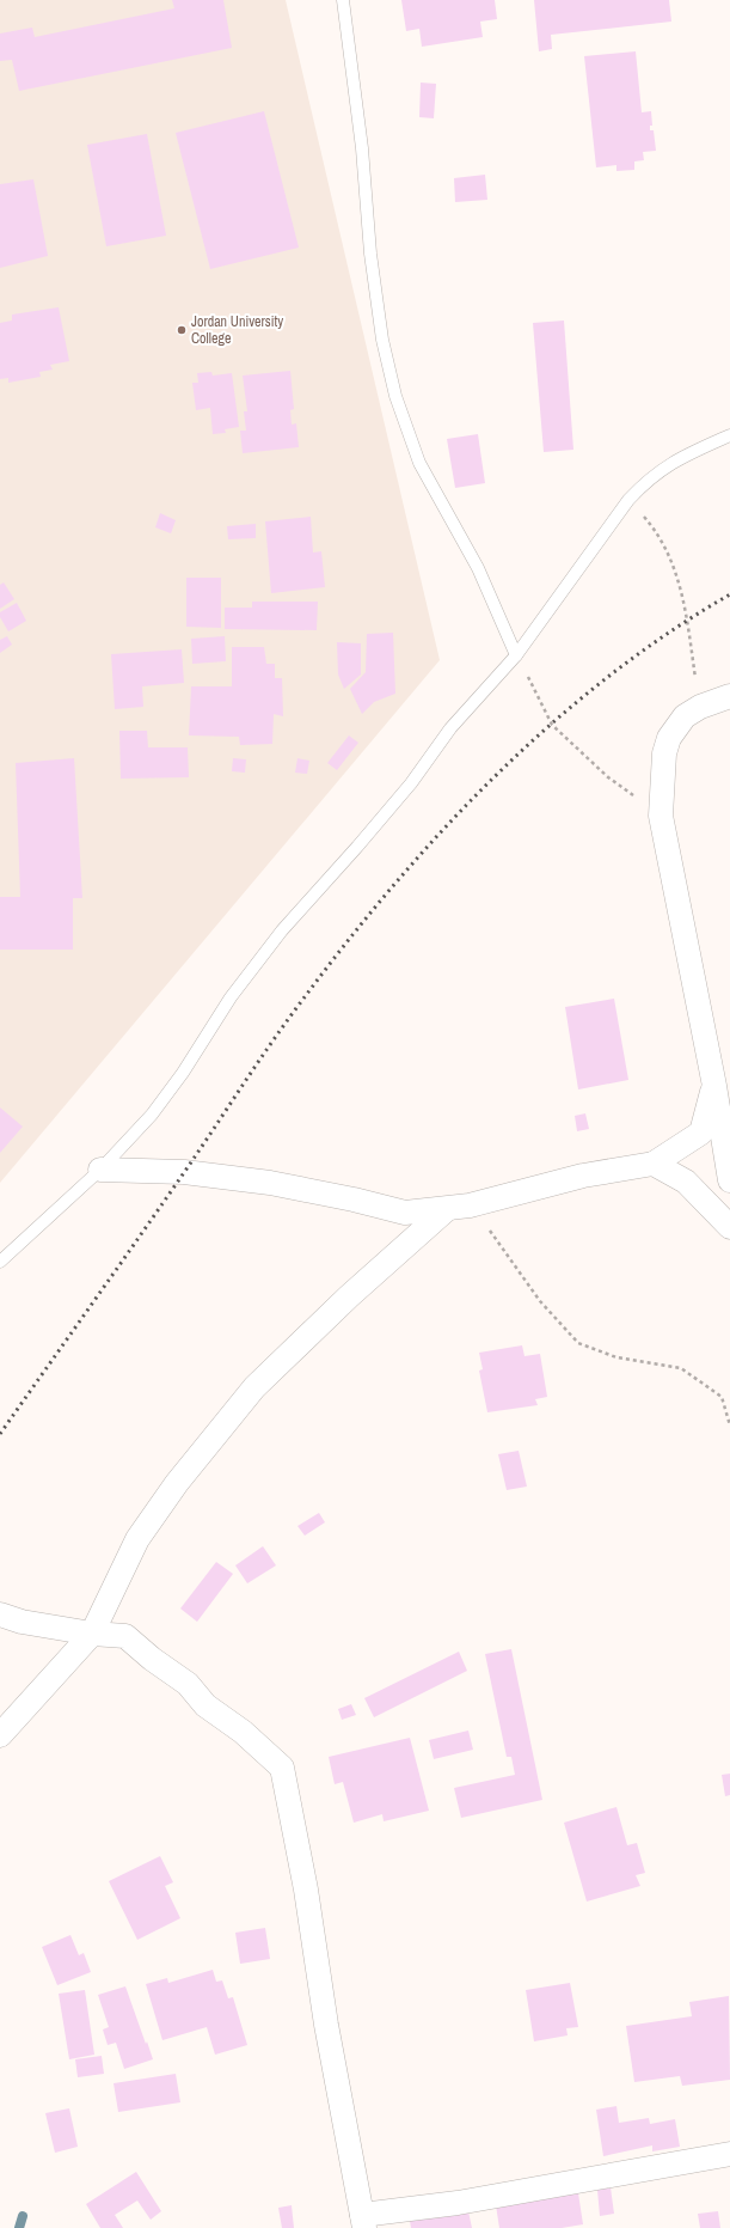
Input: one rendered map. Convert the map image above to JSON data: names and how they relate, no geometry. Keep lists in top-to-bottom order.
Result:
{
  "places": ["Jordan University College"]
}
